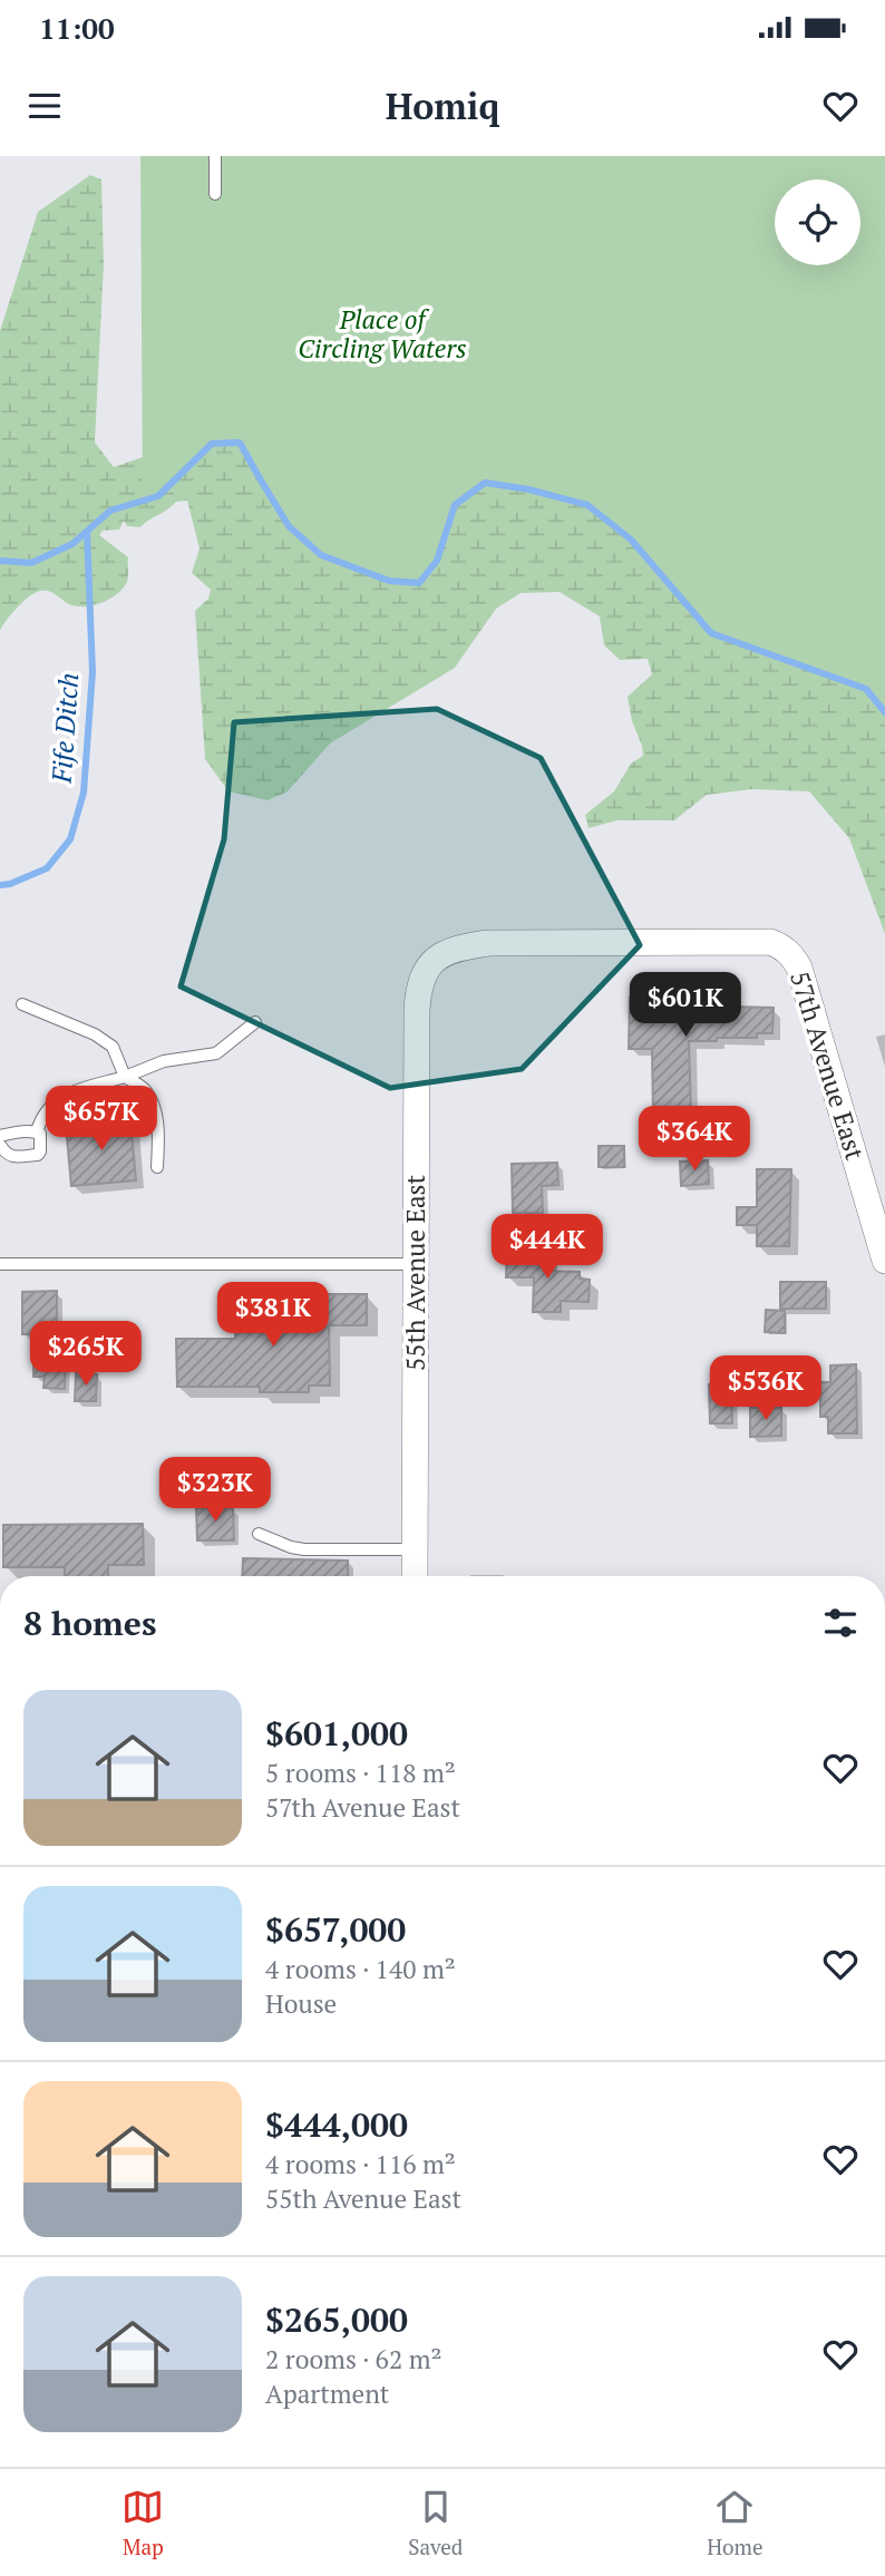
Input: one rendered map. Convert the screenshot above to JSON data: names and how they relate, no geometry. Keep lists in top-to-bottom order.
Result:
{
  "streets": {
    "street": ["57th Avenue East", "55th Avenue East"]
  },
  "crossings": [
    ["57th Avenue East", "55th Avenue East"]
  ],
  "water": ["Fife Ditch"],
  "parks": ["Place of Circling Waters"],
  "page": {
    "status": "11:00",
    "header": "Homiq",
    "price": [
      "$601K",
      "$657K",
      "$364K",
      "$444K",
      "$381K",
      "$265K",
      "$536K",
      "$323K"
    ],
    "heading": "8 homes",
    "list": [
      {
        "name": "$601,000",
        "note": "5 rooms · 118 m² · 57th Avenue East"
      },
      {
        "name": "$657,000",
        "note": "4 rooms · 140 m² · House"
      },
      {
        "name": "$444,000",
        "note": "4 rooms · 116 m² · 55th Avenue East"
      },
      {
        "name": "$265,000",
        "note": "2 rooms · 62 m² · Apartment"
      }
    ],
    "tabs": ["Map", "Saved", "Home"]
  }
}
